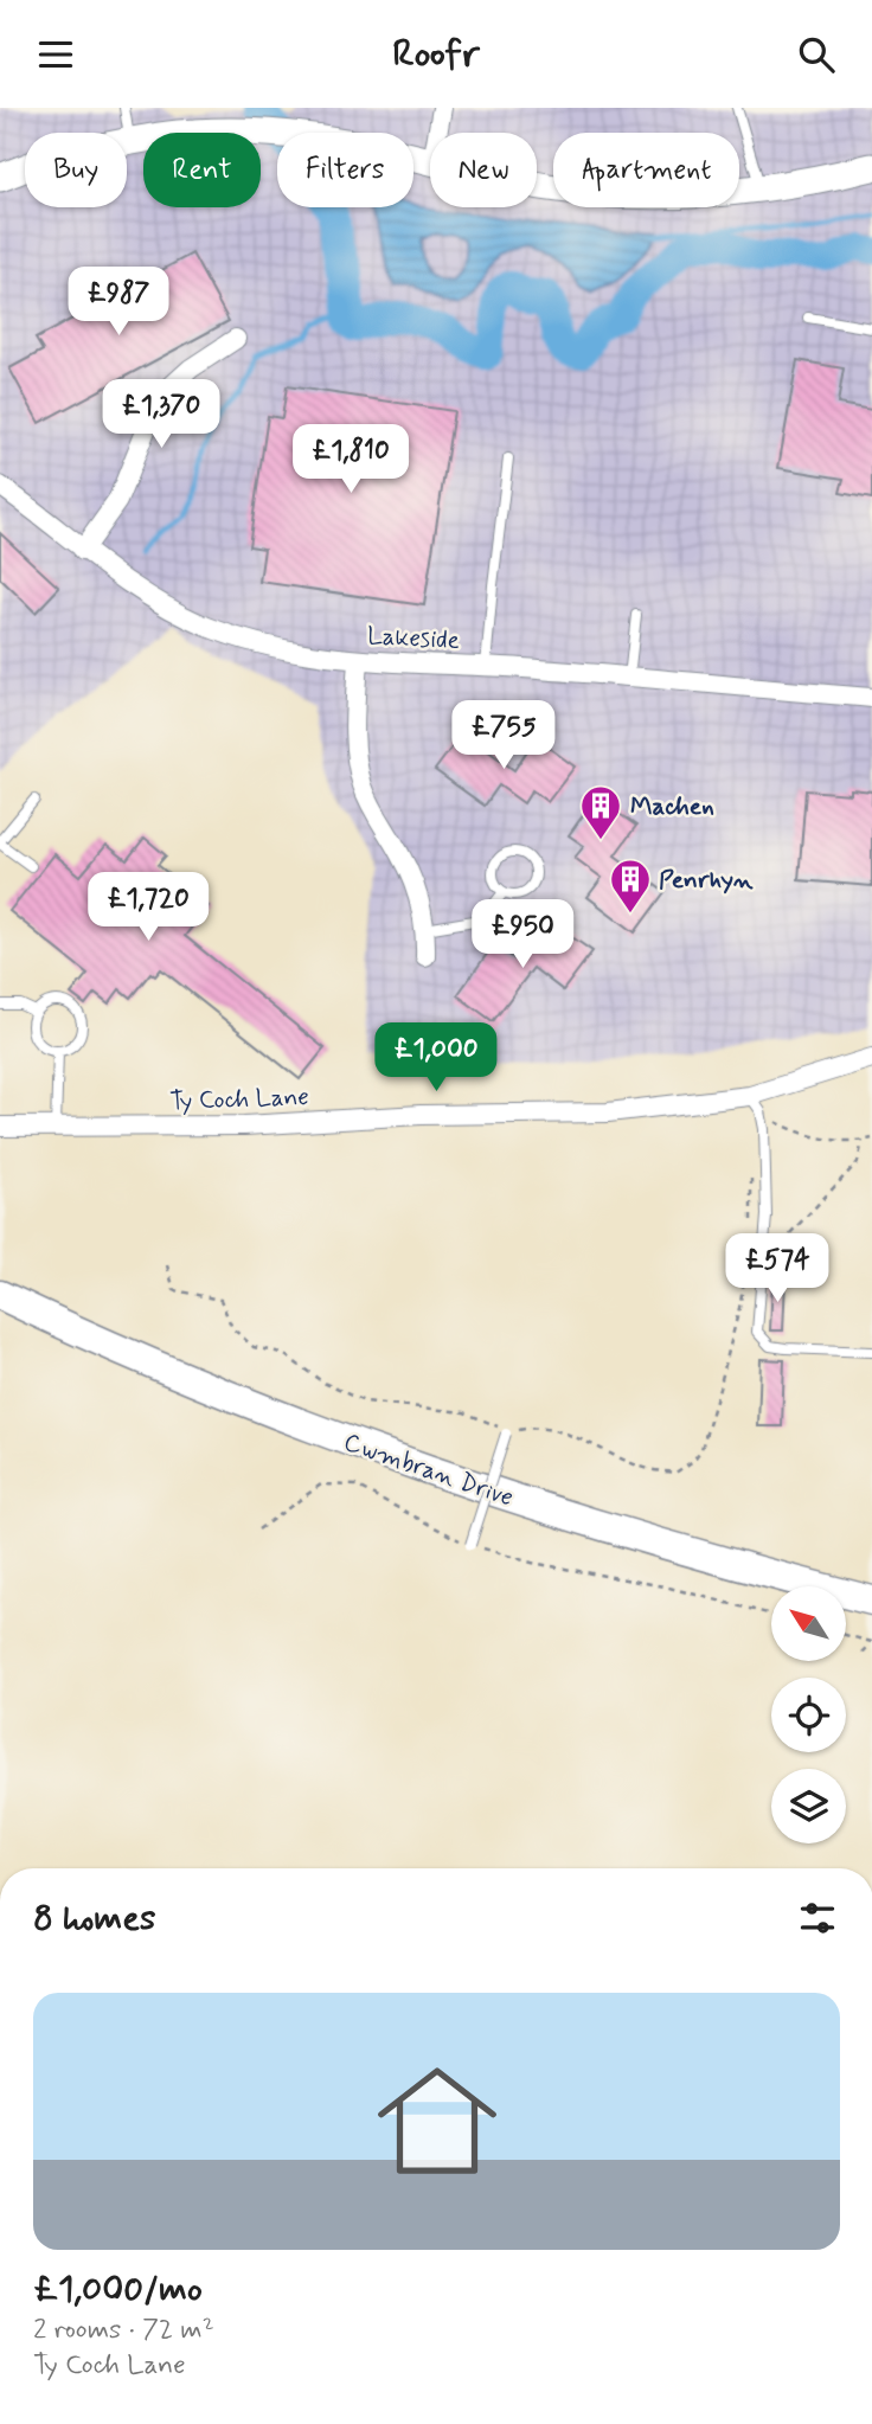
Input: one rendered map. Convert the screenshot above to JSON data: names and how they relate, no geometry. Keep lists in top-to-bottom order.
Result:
{
  "streets": {
    "main road": ["Cwmbran Drive"],
    "street": ["Lakeside", "Ty Coch Lane"]
  },
  "places": {
    "building": ["Machen", "Penrhyn"]
  },
  "north": "top left",
  "page": {
    "header": "Roofr",
    "chip": [
      "Buy",
      "Rent",
      "Filters",
      "New",
      "Apartment"
    ],
    "price": [
      "£987",
      "£1,370",
      "£1,810",
      "£755",
      "£1,720",
      "£950",
      "£1,000",
      "£574"
    ],
    "heading": "8 homes",
    "list": [
      {
        "name": "£1,000/mo",
        "note": "2 rooms · 72 m² · Ty Coch Lane"
      }
    ]
  }
}
